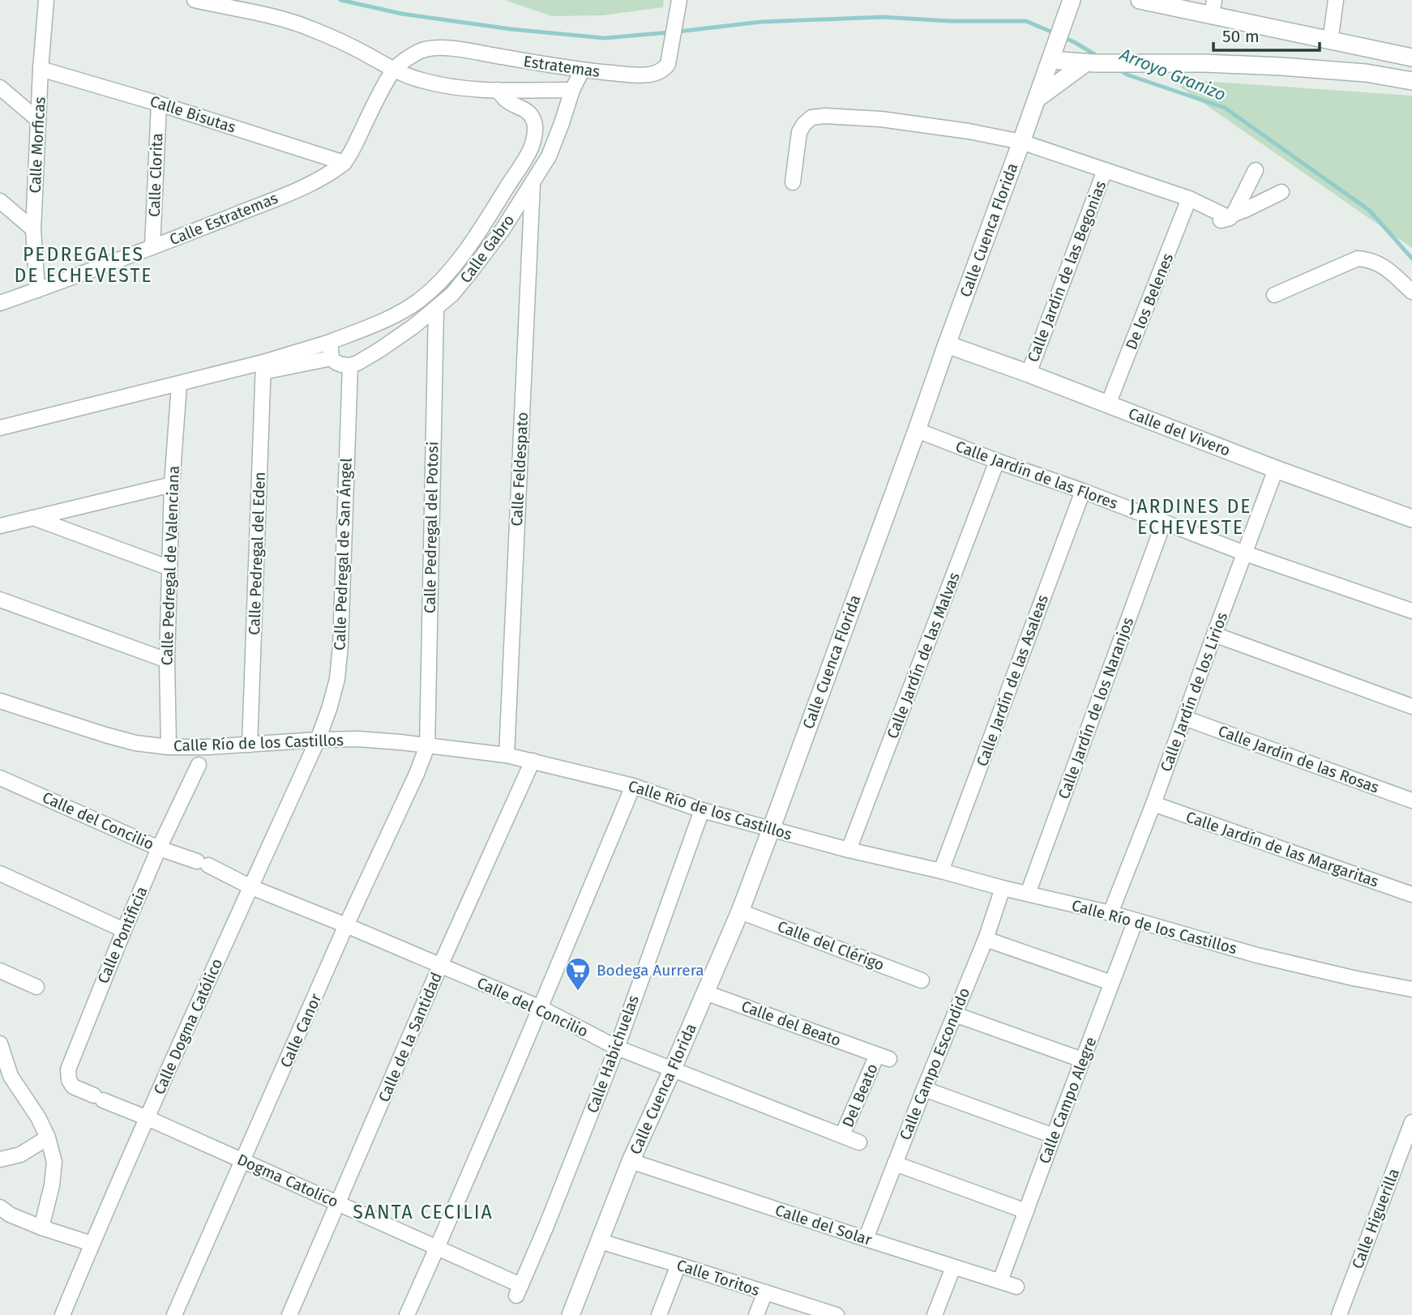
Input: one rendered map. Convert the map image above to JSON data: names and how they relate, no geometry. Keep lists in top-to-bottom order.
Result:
{
  "streets": {
    "street": [
      "Estratemas",
      "Calle Bisutas",
      "Calle Morficas",
      "Calle Clorita",
      "Calle Estratemas",
      "Calle Cuenca Florida",
      "Calle Gabro",
      "Calle Jardín de las Begonias",
      "De los Belenes",
      "Calle del Vivero",
      "Calle Feldespato",
      "Calle Jardín de las Flores",
      "Calle Pedregal del Potosi",
      "Calle Pedregal del Eden",
      "Calle Pedregal de San Ángel",
      "Calle Pedregal de Valenciana",
      "Calle Jardín de las Malvas",
      "Calle Jardín de las Asaleas",
      "Calle Jardín de los Lirios",
      "Calle Jardín de los Naranjos",
      "Calle Río de los Castillos",
      "Calle Jardín de las Rosas",
      "Calle del Concilio",
      "Calle Jardín de las Margaritas",
      "Calle Pontificia",
      "Calle del Clérigo",
      "Calle del Beato",
      "Calle Dogma Católico",
      "Calle Canor",
      "Calle de la Santidad",
      "Calle Habichuelas",
      "Calle Campo Escondido",
      "Del Beato",
      "Calle Campo Alegre",
      "Dogma Catolico",
      "Calle Higuerilla",
      "Calle del Solar",
      "Calle Toritos"
    ]
  },
  "crossings": [
    ["Estratemas", "Calle Estratemas"],
    ["Estratemas", "Calle Gabro"],
    ["Calle Bisutas", "Calle Morficas"],
    ["Calle Bisutas", "Calle Clorita"],
    ["Calle Bisutas", "Calle Estratemas"],
    ["Calle Morficas", "Calle Estratemas"],
    ["Calle Clorita", "Calle Estratemas"],
    ["Calle Cuenca Florida", "Calle del Vivero"],
    ["Calle Cuenca Florida", "Calle Jardín de las Flores"],
    ["Calle Cuenca Florida", "Calle Río de los Castillos"],
    ["Calle Cuenca Florida", "Calle del Concilio"],
    ["Calle Cuenca Florida", "Calle del Clérigo"],
    ["Calle Cuenca Florida", "Calle del Beato"],
    ["Calle Cuenca Florida", "Calle del Solar"],
    ["Calle Cuenca Florida", "Calle Toritos"],
    ["Calle Gabro", "Calle Feldespato"],
    ["Calle Gabro", "Calle Pedregal del Potosi"],
    ["Calle Gabro", "Calle Pedregal del Eden"],
    ["Calle Gabro", "Calle Pedregal de San Ángel"],
    ["Calle Gabro", "Calle Pedregal de Valenciana"],
    ["Calle Jardín de las Begonias", "Calle del Vivero"],
    ["De los Belenes", "Calle del Vivero"],
    ["Calle del Vivero", "Calle Jardín de los Lirios"],
    ["Calle Feldespato", "Calle Río de los Castillos"],
    ["Calle Jardín de las Flores", "Calle Jardín de las Malvas"],
    ["Calle Jardín de las Flores", "Calle Jardín de las Asaleas"],
    ["Calle Jardín de las Flores", "Calle Jardín de los Lirios"],
    ["Calle Jardín de las Flores", "Calle Jardín de los Naranjos"],
    ["Calle Pedregal del Potosi", "Calle Río de los Castillos"],
    ["Calle Pedregal del Potosi", "Calle Canor"],
    ["Calle Pedregal del Eden", "Calle Río de los Castillos"],
    ["Calle Pedregal de San Ángel", "Calle Río de los Castillos"],
    ["Calle Pedregal de San Ángel", "Calle Dogma Católico"],
    ["Calle Pedregal de Valenciana", "Calle Río de los Castillos"],
    ["Calle Jardín de las Malvas", "Calle Río de los Castillos"],
    ["Calle Jardín de las Asaleas", "Calle Río de los Castillos"],
    ["Calle Jardín de los Lirios", "Calle Río de los Castillos"],
    ["Calle Jardín de los Lirios", "Calle Jardín de las Rosas"],
    ["Calle Jardín de los Lirios", "Calle Jardín de las Margaritas"],
    ["Calle Jardín de los Naranjos", "Calle Río de los Castillos"],
    ["Calle Río de los Castillos", "Calle Dogma Católico"],
    ["Calle Río de los Castillos", "Calle Canor"],
    ["Calle Río de los Castillos", "Calle de la Santidad"],
    ["Calle Río de los Castillos", "Calle Habichuelas"],
    ["Calle Río de los Castillos", "Calle Campo Escondido"],
    ["Calle Río de los Castillos", "Calle Campo Alegre"],
    ["Calle del Concilio", "Calle Pontificia"],
    ["Calle del Concilio", "Calle Dogma Católico"],
    ["Calle del Concilio", "Calle Canor"],
    ["Calle del Concilio", "Calle de la Santidad"],
    ["Calle del Concilio", "Calle Habichuelas"],
    ["Calle del Concilio", "Del Beato"],
    ["Calle Pontificia", "Calle Dogma Católico"],
    ["Calle Pontificia", "Dogma Catolico"],
    ["Calle del Beato", "Del Beato"],
    ["Calle Dogma Católico", "Dogma Catolico"],
    ["Calle Canor", "Dogma Catolico"],
    ["Calle de la Santidad", "Dogma Catolico"],
    ["Calle Habichuelas", "Dogma Catolico"],
    ["Calle Campo Escondido", "Calle del Solar"],
    ["Calle Campo Alegre", "Calle del Solar"]
  ],
  "districts": ["PEDREGALES DE ECHEVESTE", "JARDINES DE ECHEVESTE", "SANTA CECILIA"],
  "water": ["Arroyo Granizo"],
  "places": {
    "supermarket": ["Bodega Aurrera"]
  },
  "scale_bar": "50 m"
}
